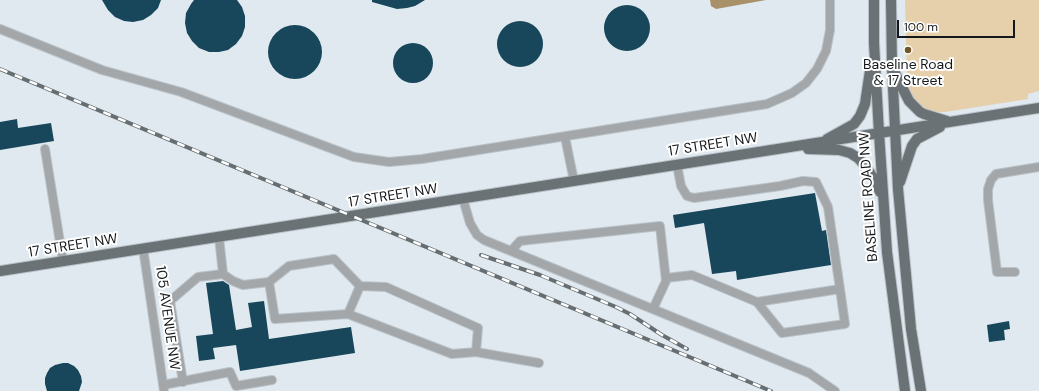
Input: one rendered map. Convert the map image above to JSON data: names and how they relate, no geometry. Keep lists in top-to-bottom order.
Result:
{
  "streets": {
    "main road": ["17 STREET NW", "BASELINE ROAD NW"],
    "street": ["105 AVENUE NW"]
  },
  "crossings": [
    ["17 STREET NW", "105 AVENUE NW"]
  ],
  "places": ["Baseline Road & 17 Street"],
  "scale_bar": "100 m"
}
